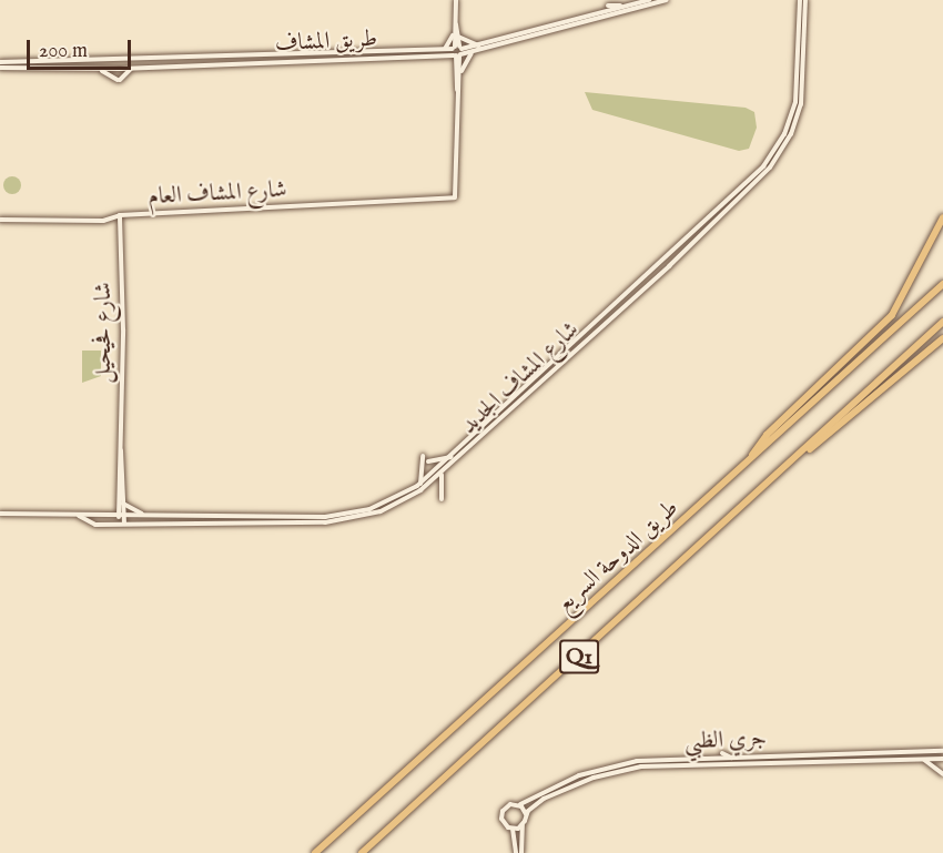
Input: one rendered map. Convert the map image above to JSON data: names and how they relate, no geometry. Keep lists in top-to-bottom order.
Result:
{
  "streets": {
    "highway": ["طريق الدوحة السريع", "Q1"],
    "street": [
      "طريق المشاف",
      "شارع المشاف العام",
      "شارع فحيحيل",
      "شارع المشاف الجديد",
      "جري الظبي"
    ]
  },
  "crossings": [
    ["شارع المشاف العام", "شارع فحيحيل"],
    ["شارع فحيحيل", "شارع المشاف الجديد"]
  ],
  "scale_bar": "200 m"
}
